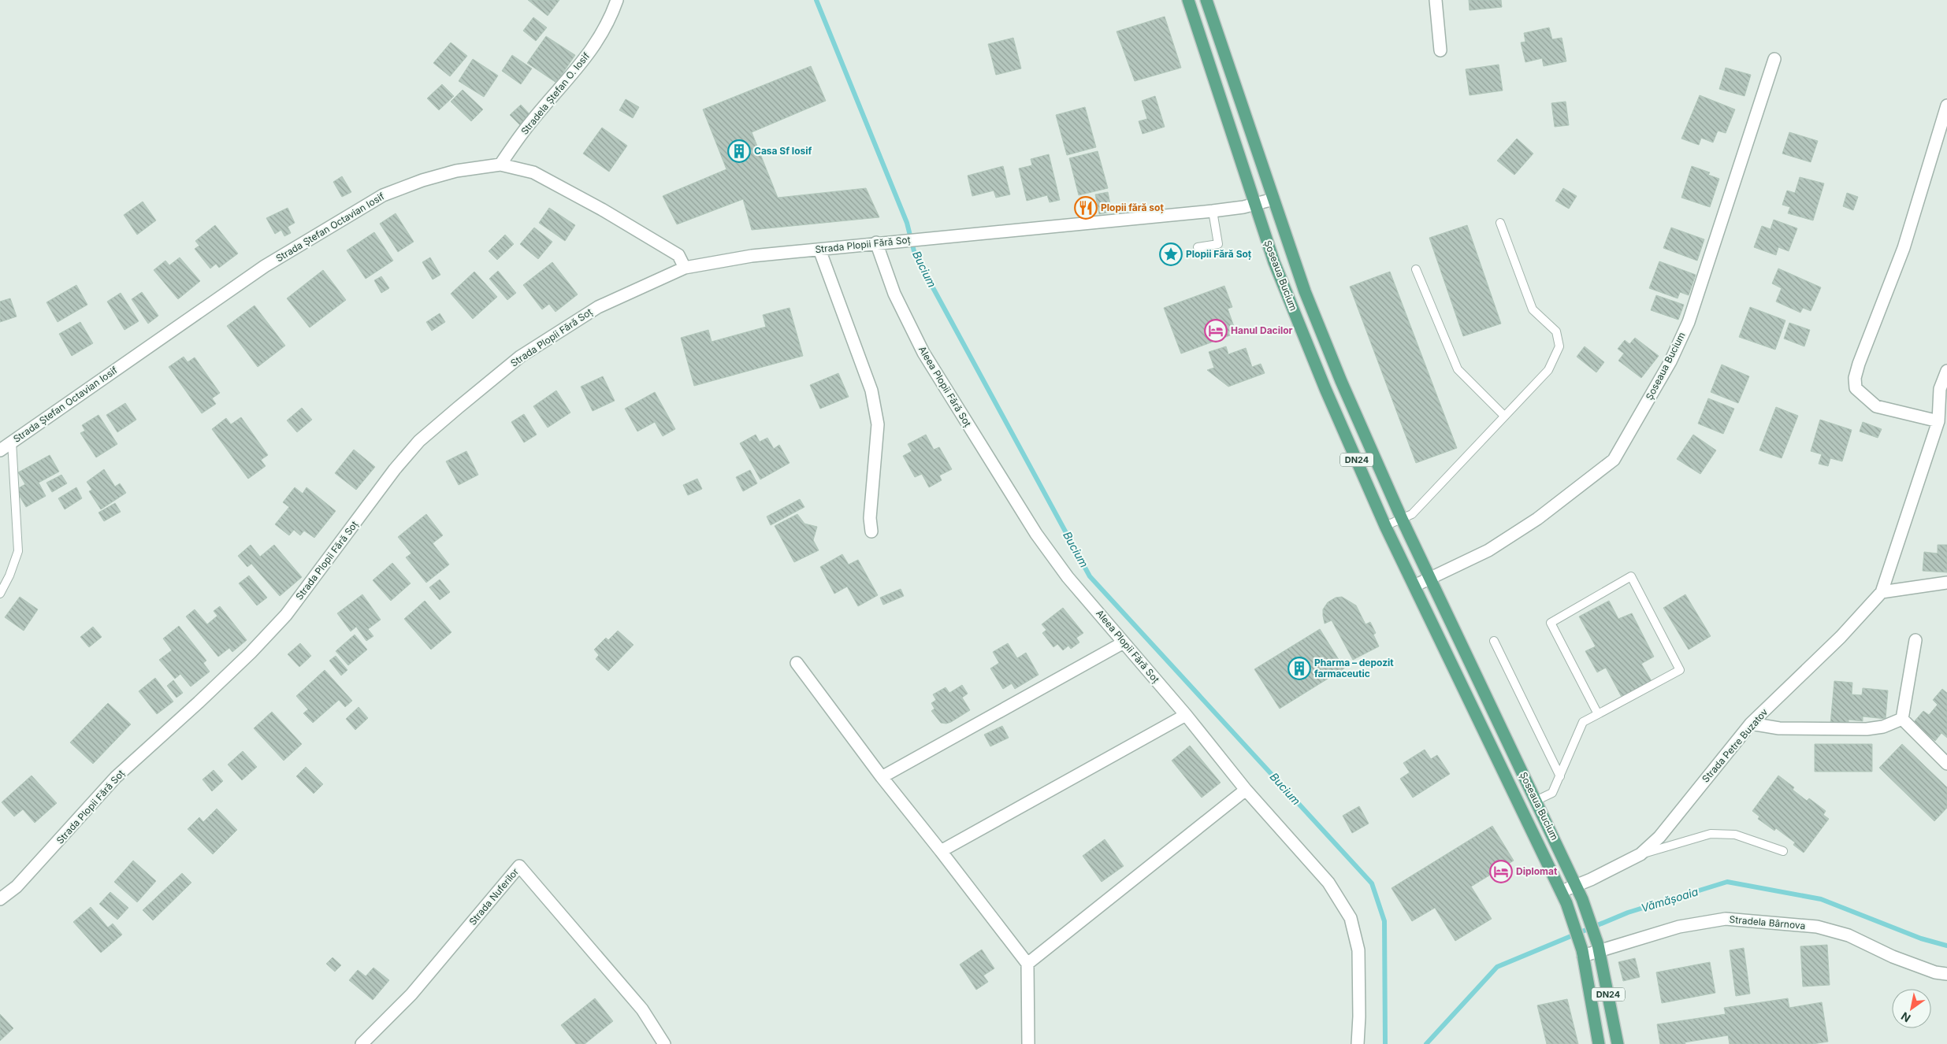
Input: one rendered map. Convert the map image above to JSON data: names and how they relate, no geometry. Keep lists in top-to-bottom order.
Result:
{
  "streets": {
    "main road": ["Șoseaua Bucium", "DN24"],
    "street": [
      "Stradela Ștefan O. Iosif",
      "Strada Ștefan Octavian Iosif",
      "Strada Plopii Fără Soț",
      "Aleea Plopii Fără Soț",
      "Strada Petre Buzatov",
      "Strada Nuferilor",
      "Stradela Bârnova"
    ]
  },
  "crossings": [
    ["Stradela Ștefan O. Iosif", "Strada Ștefan Octavian Iosif"],
    ["Strada Ștefan Octavian Iosif", "Strada Plopii Fără Soț"],
    ["Strada Plopii Fără Soț", "Șoseaua Bucium"],
    ["Strada Plopii Fără Soț", "Aleea Plopii Fără Soț"],
    ["Șoseaua Bucium", "Strada Petre Buzatov"],
    ["Șoseaua Bucium", "Stradela Bârnova"]
  ],
  "water": ["Bucium", "Vămășoaia"],
  "places": {
    "building": ["Casa Sf Iosif", "Pharma – depozit farmaceutic"],
    "restaurant": ["Plopii fără soț"],
    "place": ["Plopii Fără Soț"],
    "hotel": ["Hanul Dacilor", "Diplomat"]
  },
  "north": "bottom left"
}
